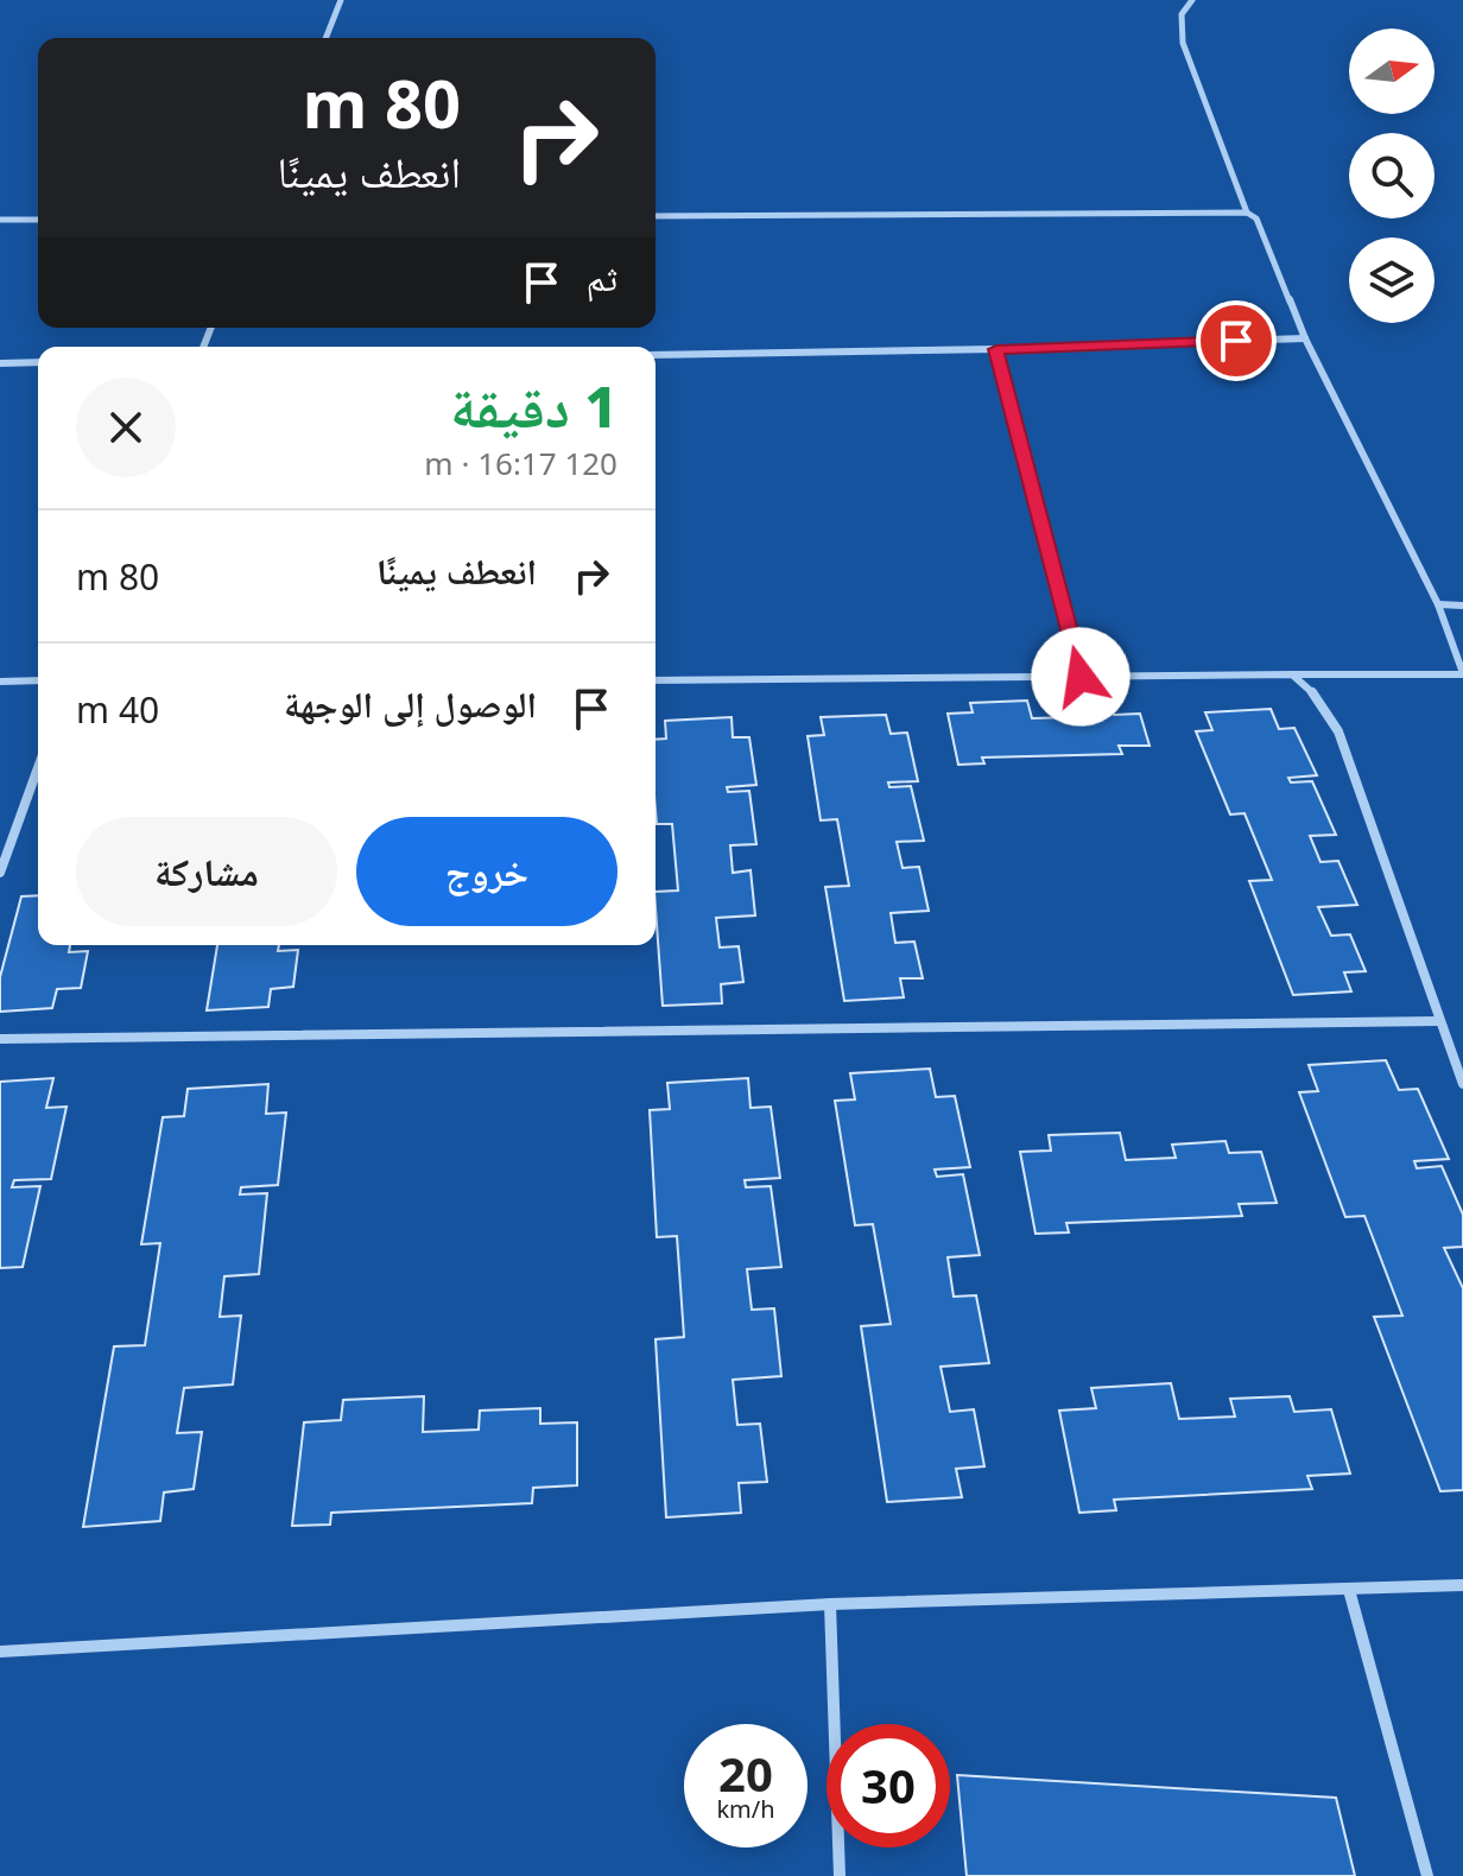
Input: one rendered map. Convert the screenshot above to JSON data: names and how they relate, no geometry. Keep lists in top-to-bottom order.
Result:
{
  "north": "right",
  "page": {
    "turn": ["80 m", "انعطف يمينًا"],
    "then": "ثم",
    "heading": ["1 دقيقة", "120 m · 16:17"],
    "list": [
      {
        "name": "انعطف يمينًا",
        "value": "80 m"
      },
      {
        "name": "الوصول إلى الوجهة",
        "value": "40 m"
      }
    ],
    "buttons": ["خروج", "مشاركة"],
    "speed": "20 km/h",
    "limit": "30"
  }
}
